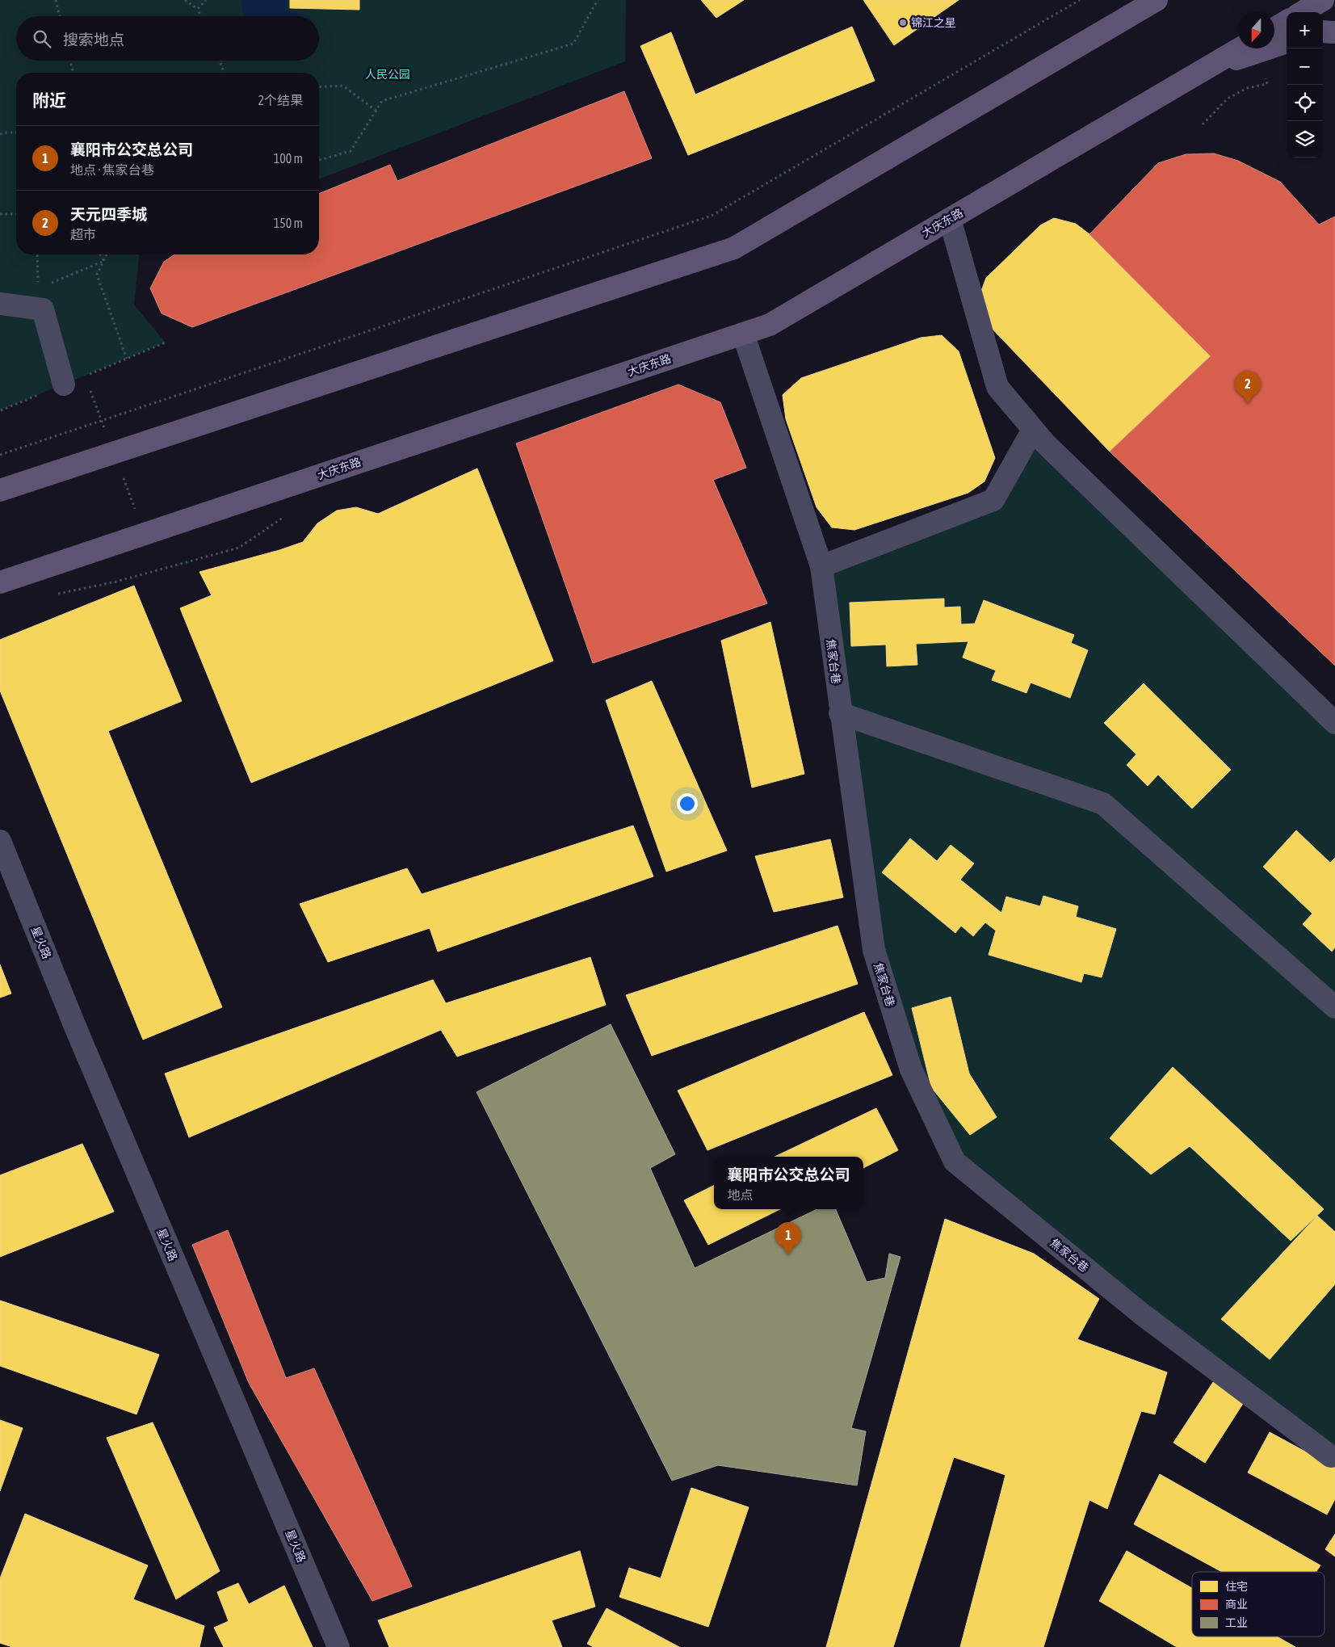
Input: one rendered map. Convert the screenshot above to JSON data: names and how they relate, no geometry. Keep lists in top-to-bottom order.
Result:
{
  "streets": {
    "main road": ["大庆东路"],
    "street": ["焦家台巷", "星火路"]
  },
  "crossings": [
    ["大庆东路", "焦家台巷"]
  ],
  "parks": ["人民公园"],
  "places": ["锦江之星"],
  "legend": ["住宅", "商业", "工业"],
  "north": "bottom",
  "page": {
    "map_buttons": ["+", "−"],
    "search": "搜索地点",
    "heading": ["附近", "2个结果"],
    "list": [
      {
        "mark": "1",
        "name": "襄阳市公交总公司",
        "note": "地点 · 焦家台巷",
        "value": "100 m"
      },
      {
        "mark": "2",
        "name": "天元四季城",
        "note": "超市",
        "value": "150 m"
      }
    ],
    "pins": ["2", "1"],
    "popup": ["襄阳市公交总公司", "地点"]
  }
}
